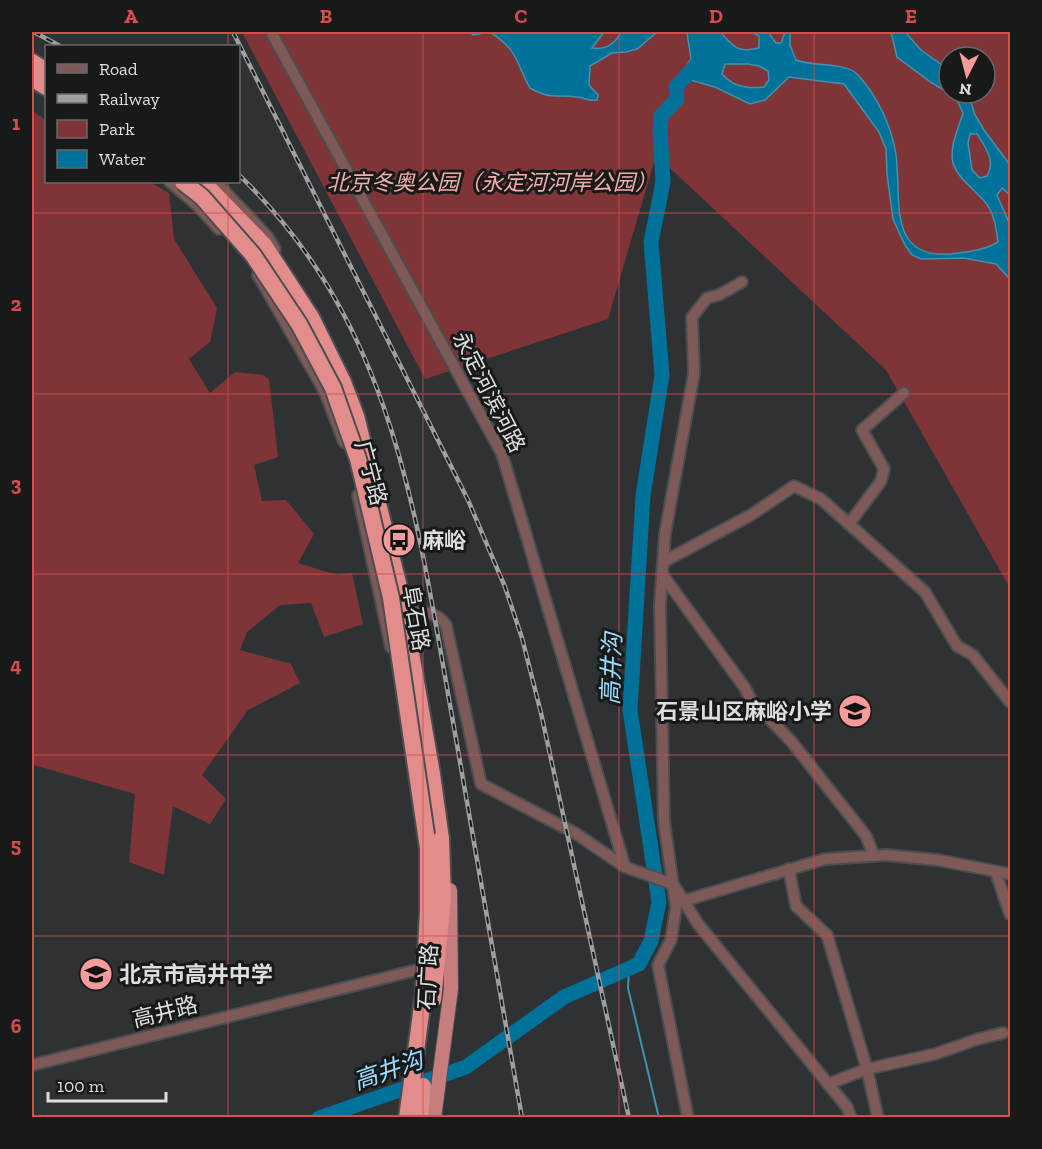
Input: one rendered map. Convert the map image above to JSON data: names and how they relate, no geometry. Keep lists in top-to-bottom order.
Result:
{
  "streets": {
    "highway": ["阜石路"],
    "main road": ["石广路"],
    "street": ["永定河滨河路", "广宁路", "高井路"]
  },
  "crossings": [
    ["广宁路", "阜石路"],
    ["广宁路", "石广路"],
    ["广宁路", "高井路"],
    ["阜石路", "石广路"]
  ],
  "water": ["高井沟"],
  "parks": ["北京冬奥公园（永定河河岸公园）"],
  "places": {
    "bus stop": ["麻峪"],
    "school or university": ["石景山区麻峪小学", "北京市高井中学"]
  },
  "legend": [
    "Road",
    "Railway",
    "Park",
    "Water"
  ],
  "scale_bar": "100 m",
  "north": "bottom",
  "grid": {
    "columns": [
      "A",
      "B",
      "C",
      "D",
      "E"
    ],
    "rows": [
      "1",
      "2",
      "3",
      "4",
      "5",
      "6"
    ]
  }
}
